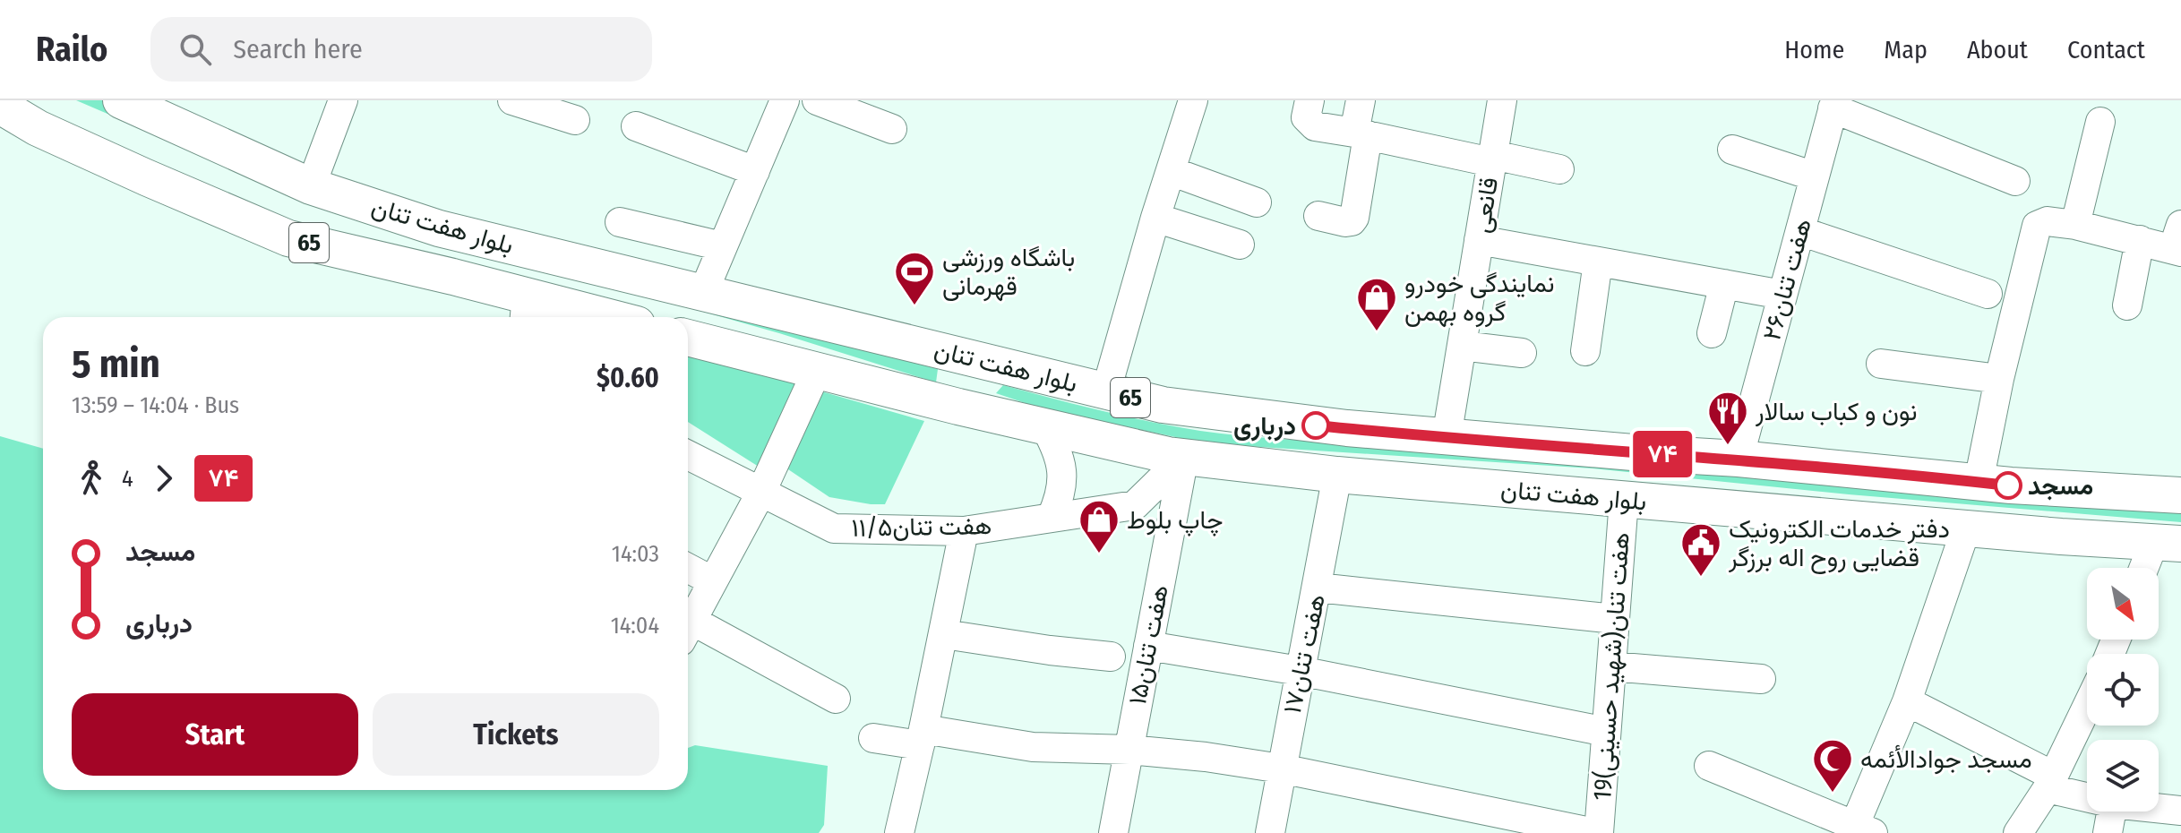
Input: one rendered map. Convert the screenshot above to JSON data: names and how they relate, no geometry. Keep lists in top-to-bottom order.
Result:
{
  "streets": {
    "main road": ["بلوار هفت تنان", "65"],
    "street": [
      "قانعی",
      "هفت تنان۲۶",
      "۱۱/۵هفت تنان",
      "هفت تنان۱۵",
      "هفت تنان۱۷",
      "19هفت تنان(شهید حسینی)"
    ]
  },
  "crossings": [
    ["قانعی", "بلوار هفت تنان"],
    ["بلوار هفت تنان", "هفت تنان۲۶"],
    ["بلوار هفت تنان", "۱۱/۵هفت تنان"],
    ["بلوار هفت تنان", "هفت تنان۱۵"],
    ["بلوار هفت تنان", "هفت تنان۱۷"],
    ["بلوار هفت تنان", "19هفت تنان(شهید حسینی)"],
    ["۱۱/۵هفت تنان", "هفت تنان۱۵"]
  ],
  "places": {
    "sports": ["باشگاه ورزشی قهرمانی"],
    "shop": ["نمایندگی خودرو گروه بهمن", "چاپ بلوط"],
    "other": ["درباری", "مسجد"],
    "restaurant": ["نون و کباب سالار"],
    "public building": ["دفتر خدمات الکترونیک قضایی روح اله برزگر"],
    "mosque": ["مسجد جوادالأئمه"]
  },
  "lines": ["bus line ۷۴"],
  "north": "bottom right",
  "page": {
    "header": "Railo",
    "search": "Search here",
    "nav": [
      "Home",
      "Map",
      "About",
      "Contact"
    ],
    "on_map": "۷۴",
    "heading": ["5 min", "13:59 – 14:04 · Bus", "$0.60"],
    "legs": ["4", "۷۴"],
    "list": [
      {
        "name": "مسجد",
        "value": "14:03"
      },
      {
        "name": "درباری",
        "value": "14:04"
      }
    ],
    "buttons": ["Start", "Tickets"]
  }
}
